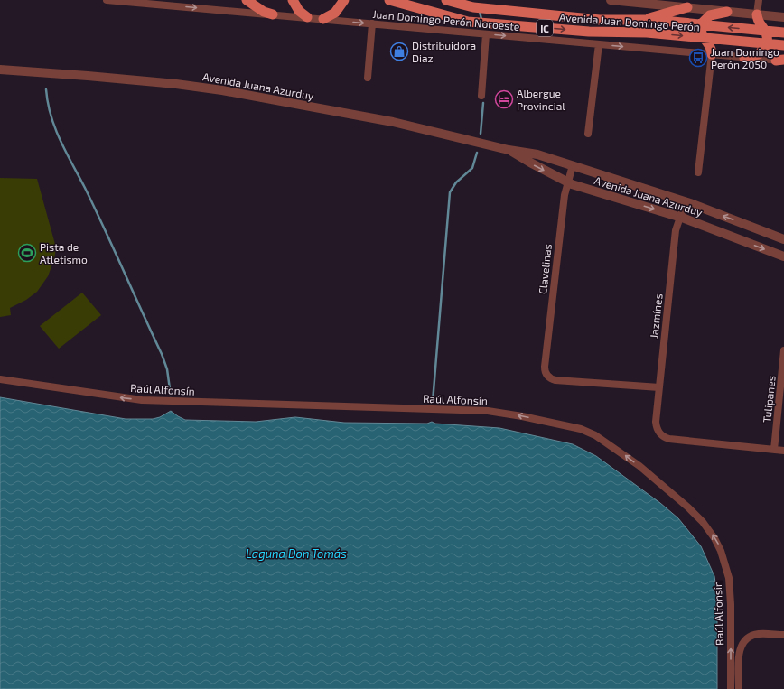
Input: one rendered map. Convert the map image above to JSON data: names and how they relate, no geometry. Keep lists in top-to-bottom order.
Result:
{
  "streets": {
    "main road": ["Avenida Juan Domingo Perón", "IC"],
    "street": [
      "Juan Domingo Perón Noroeste",
      "Avenida Juana Azurduy",
      "Clavelinas",
      "Jazmínes",
      "Raúl Alfonsín",
      "Tulipanes"
    ]
  },
  "crossings": [
    ["Avenida Juana Azurduy", "Clavelinas"],
    ["Avenida Juana Azurduy", "Jazmínes"],
    ["Clavelinas", "Jazmínes"],
    ["Jazmínes", "Tulipanes"]
  ],
  "one_way": ["Juan Domingo Perón Noroeste", "Raúl Alfonsín"],
  "water": ["Laguna Don Tomás"],
  "places": {
    "shop": ["Distribuidora Diaz"],
    "bus stop": ["Juan Domingo Perón 2050"],
    "hotel": ["Albergue Provincial"],
    "sports": ["Pista de Atletismo"]
  }
}
